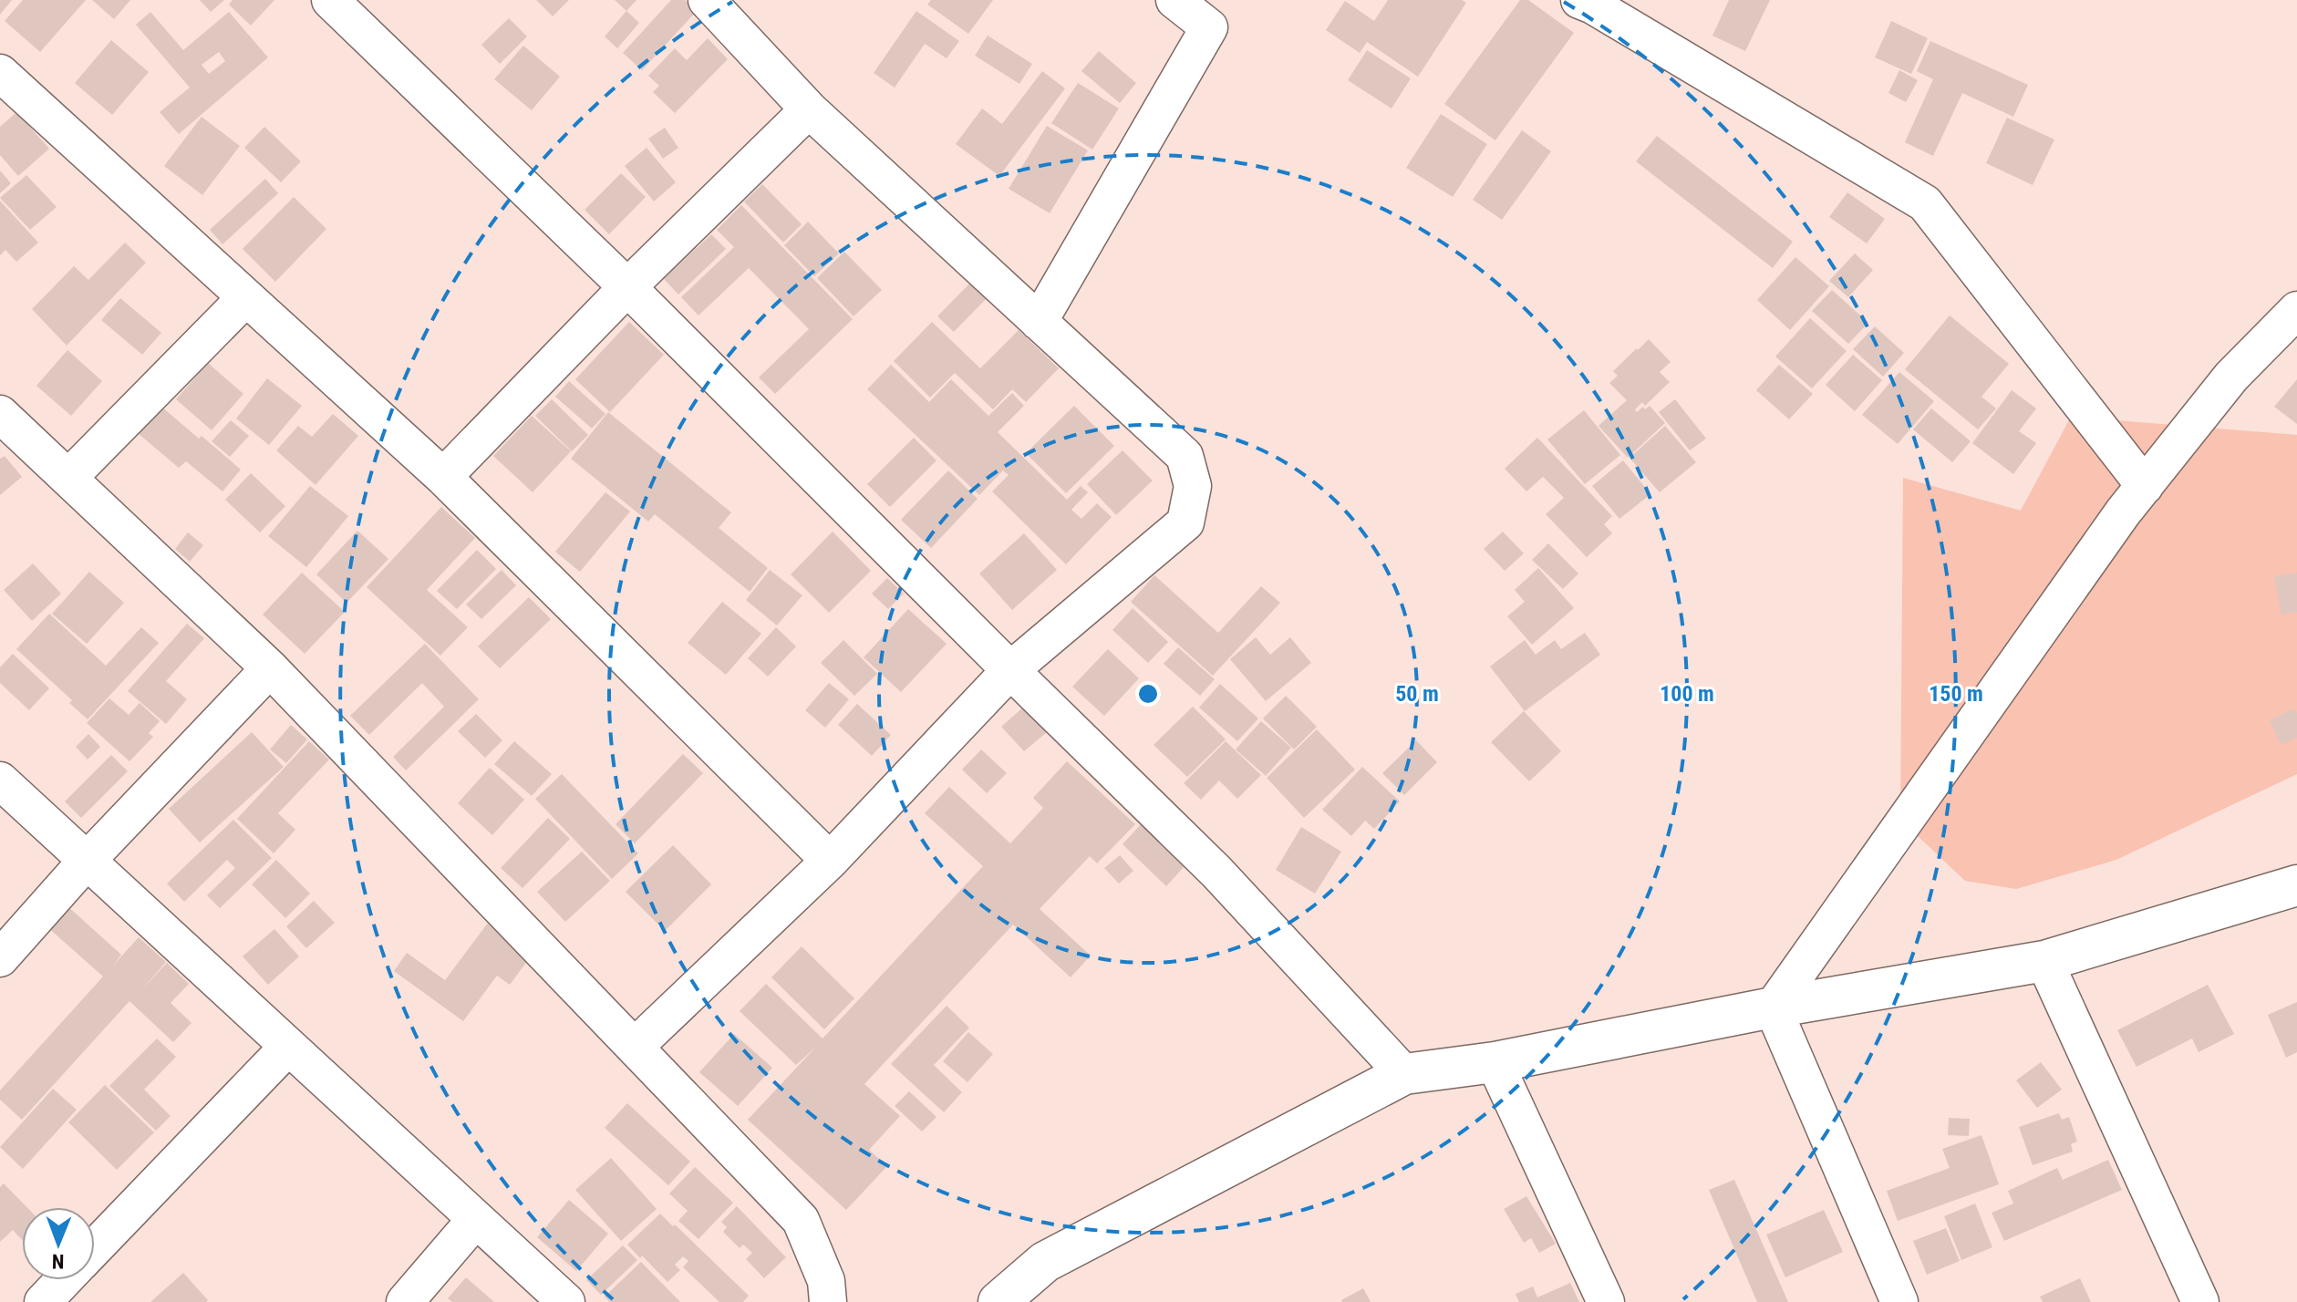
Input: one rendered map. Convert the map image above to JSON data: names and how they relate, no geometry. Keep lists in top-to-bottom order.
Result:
{
  "north": "bottom",
  "rings": ["50 m", "100 m", "150 m"]
}
